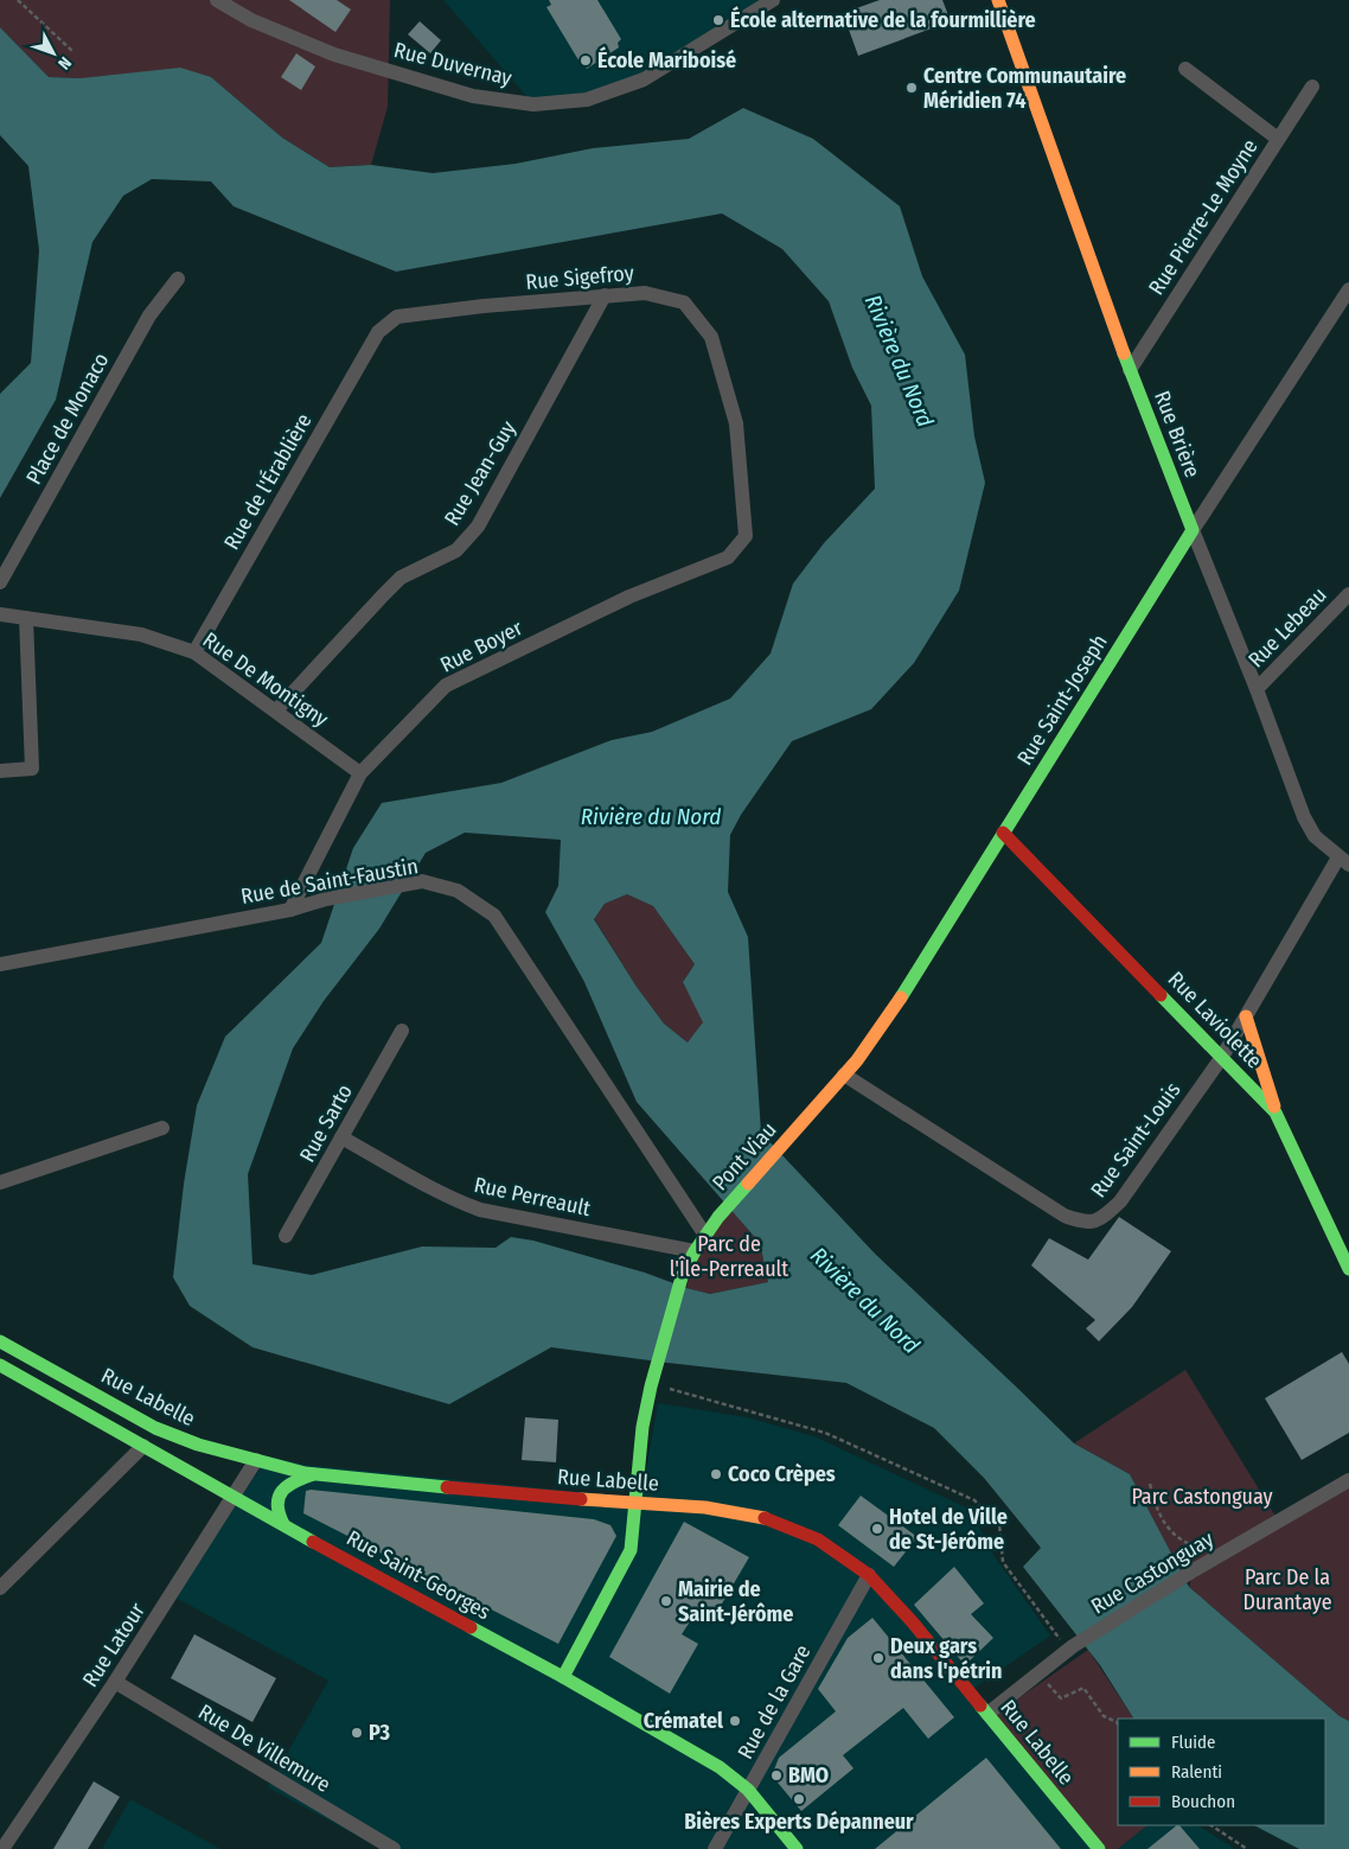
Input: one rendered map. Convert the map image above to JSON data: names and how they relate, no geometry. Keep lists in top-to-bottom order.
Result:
{
  "streets": {
    "street": [
      "Rue Duvernay",
      "Rue Pierre-Le Moyne",
      "Rue Sigefroy",
      "Place de Monaco",
      "Rue Brière",
      "Rue Jean-Guy",
      "Rue de l'Érablière",
      "Rue Lebeau",
      "Rue Boyer",
      "Rue De Montigny",
      "Rue Saint-Joseph",
      "Rue de Saint-Faustin",
      "Rue Laviolette",
      "Rue Sarto",
      "Rue Saint-Louis",
      "Pont Viau",
      "Rue Perreault",
      "Rue Labelle",
      "Rue Castonguay",
      "Rue Saint-Georges",
      "Rue Latour",
      "Rue de la Gare",
      "Rue De Villemure"
    ]
  },
  "crossings": [
    ["Rue Pierre-Le Moyne", "Rue Brière"],
    ["Rue Sigefroy", "Rue Jean-Guy"],
    ["Rue Sigefroy", "Rue de l'Érablière"],
    ["Rue Sigefroy", "Rue Boyer"],
    ["Rue Brière", "Rue Lebeau"],
    ["Rue Brière", "Rue Saint-Joseph"],
    ["Rue Brière", "Rue Saint-Louis"],
    ["Rue Jean-Guy", "Rue De Montigny"],
    ["Rue de l'Érablière", "Rue De Montigny"],
    ["Rue Boyer", "Rue De Montigny"],
    ["Rue Boyer", "Rue de Saint-Faustin"],
    ["Rue Saint-Joseph", "Rue Laviolette"],
    ["Rue Saint-Joseph", "Rue Saint-Louis"],
    ["Rue Saint-Joseph", "Pont Viau"],
    ["Rue de Saint-Faustin", "Pont Viau"],
    ["Rue Laviolette", "Rue Saint-Louis"],
    ["Rue Sarto", "Rue Perreault"],
    ["Rue Labelle", "Rue Castonguay"],
    ["Rue Labelle", "Rue Latour"],
    ["Rue Labelle", "Rue de la Gare"],
    ["Rue Saint-Georges", "Rue Latour"],
    ["Rue Saint-Georges", "Rue de la Gare"],
    ["Rue Latour", "Rue De Villemure"]
  ],
  "water": ["Rivière du Nord"],
  "parks": ["Parc de l'Île-Perreault", "Parc Castonguay", "Parc De la Durantaye"],
  "places": [
    "École alternative de la fourmillière",
    "École Mariboisé",
    "Centre Communautaire Méridien 74",
    "Coco Crèpes",
    "Hotel de Ville de St-Jérôme",
    "Mairie de Saint-Jérôme",
    "Deux gars dans l'pétrin",
    "Crématel",
    "P3",
    "BMO",
    "Bières Experts Dépanneur"
  ],
  "legend": ["Fluide", "Ralenti", "Bouchon"],
  "north": "bottom right"
}
